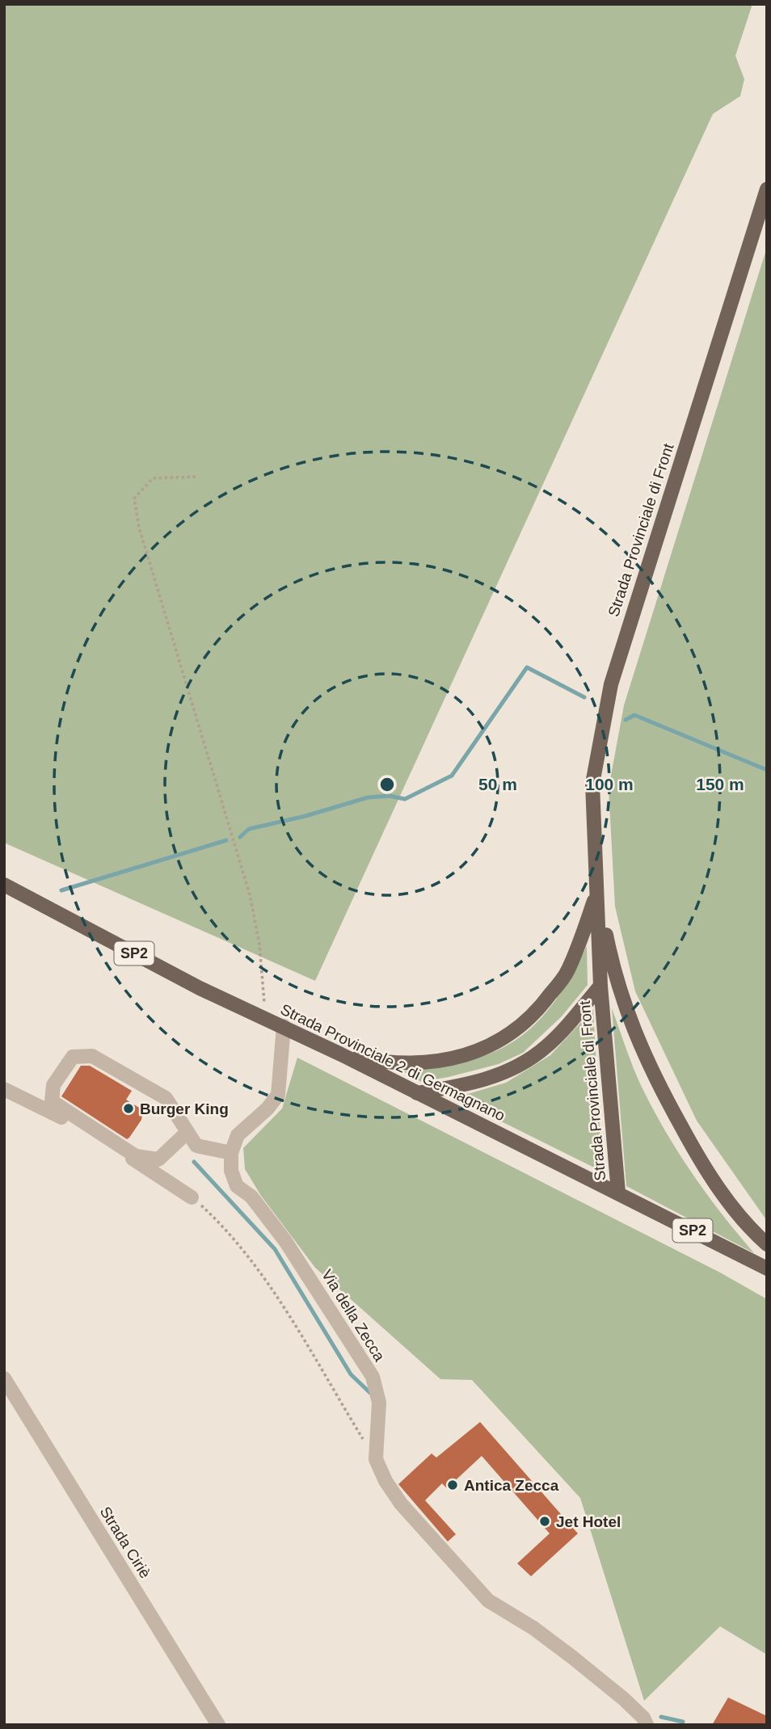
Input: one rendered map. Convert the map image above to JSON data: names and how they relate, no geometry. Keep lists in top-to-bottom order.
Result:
{
  "streets": {
    "main road": ["Strada Provinciale di Front", "SP2", "Strada Provinciale 2 di Germagnano"],
    "street": ["Via della Zecca", "Strada Ciriè"]
  },
  "crossings": [
    ["Strada Provinciale di Front", "Strada Provinciale 2 di Germagnano"]
  ],
  "places": ["Burger King", "Antica Zecca", "Jet Hotel"],
  "rings": ["50 m", "100 m", "150 m"]
}
